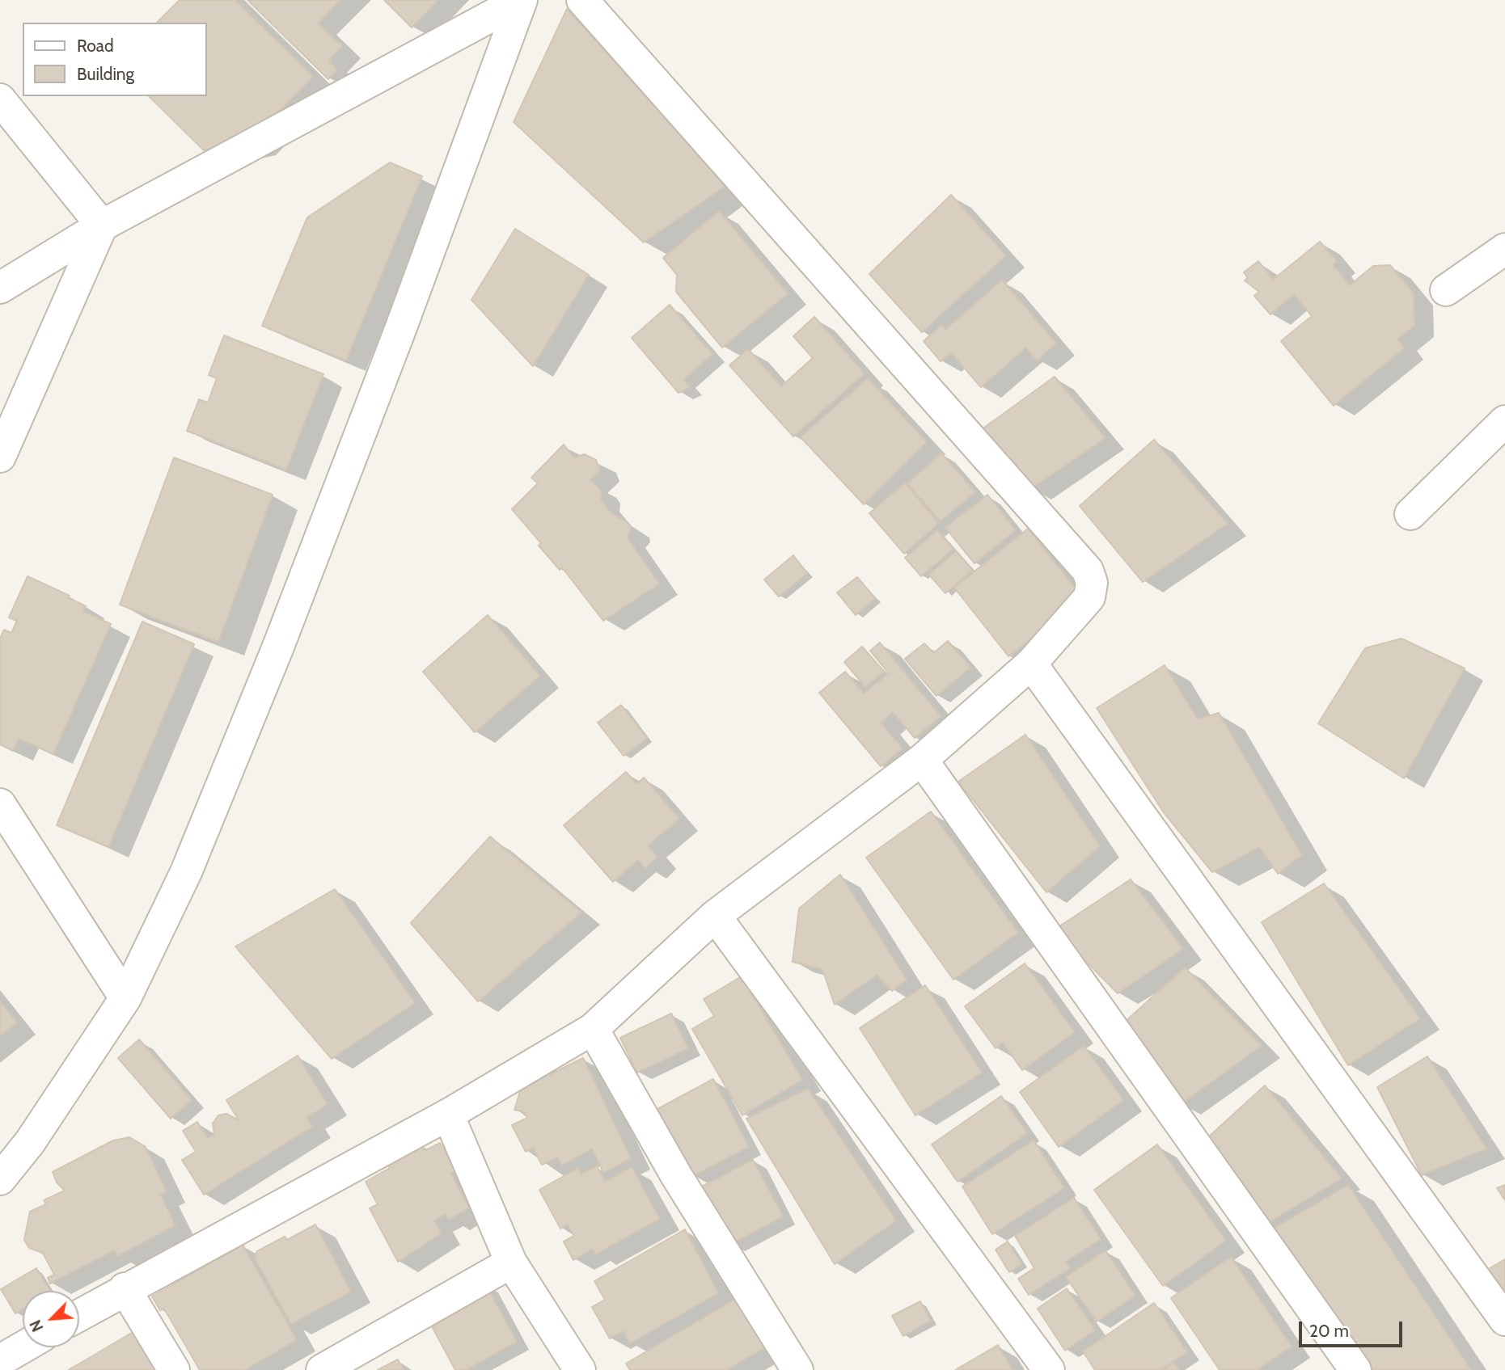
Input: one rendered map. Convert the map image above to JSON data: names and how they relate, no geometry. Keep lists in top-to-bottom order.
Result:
{
  "legend": ["Road", "Building"],
  "scale_bar": "20 m",
  "north": "bottom left"
}
